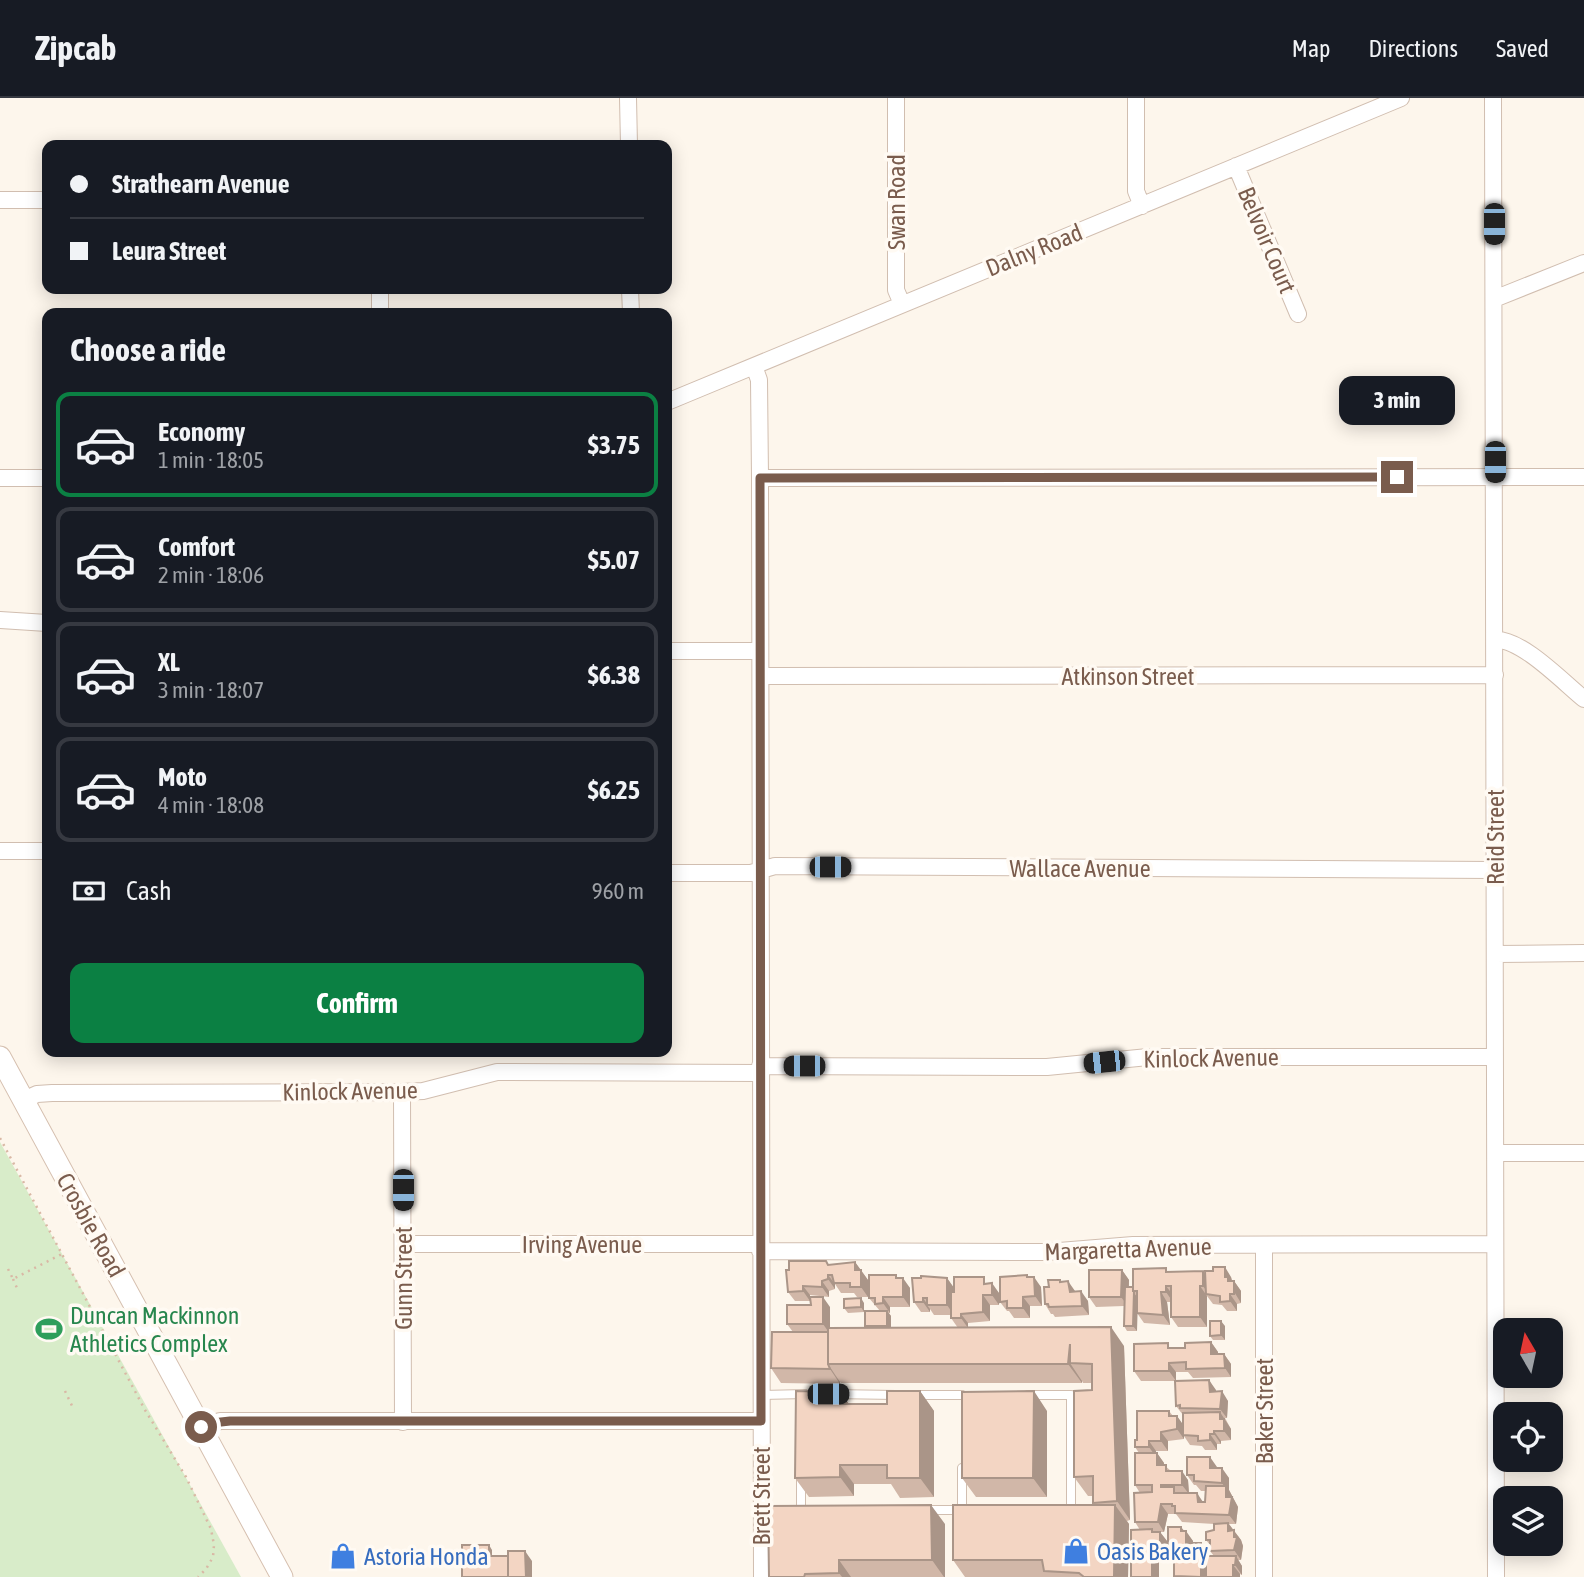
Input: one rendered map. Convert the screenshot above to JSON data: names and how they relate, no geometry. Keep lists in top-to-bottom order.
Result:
{
  "streets": {
    "street": [
      "Swan Road",
      "Belvoir Court",
      "Dalny Road",
      "Atkinson Street",
      "Reid Street",
      "Wallace Avenue",
      "Kinlock Avenue",
      "Crosbie Road",
      "Irving Avenue",
      "Margaretta Avenue",
      "Gunn Street",
      "Baker Street",
      "Brett Street"
    ]
  },
  "crossings": [
    ["Swan Road", "Dalny Road"],
    ["Belvoir Court", "Dalny Road"],
    ["Dalny Road", "Brett Street"],
    ["Atkinson Street", "Reid Street"],
    ["Atkinson Street", "Brett Street"],
    ["Reid Street", "Wallace Avenue"],
    ["Reid Street", "Kinlock Avenue"],
    ["Reid Street", "Margaretta Avenue"],
    ["Wallace Avenue", "Brett Street"],
    ["Kinlock Avenue", "Crosbie Road"],
    ["Kinlock Avenue", "Gunn Street"],
    ["Kinlock Avenue", "Brett Street"],
    ["Irving Avenue", "Margaretta Avenue"],
    ["Irving Avenue", "Gunn Street"],
    ["Irving Avenue", "Brett Street"],
    ["Margaretta Avenue", "Baker Street"],
    ["Margaretta Avenue", "Brett Street"]
  ],
  "places": {
    "sports": ["Duncan Mackinnon Athletics Complex"],
    "shop": ["Oasis Bakery", "Astoria Honda"]
  },
  "north": "top",
  "page": {
    "header": "Zipcab",
    "nav": ["Map", "Directions", "Saved"],
    "banner": ["Strathearn Avenue", "Leura Street"],
    "heading": "Choose a ride",
    "bubble": "3 min",
    "list": [
      {
        "name": "Economy",
        "note": "1 min · 18:05",
        "value": "$3.75"
      },
      {
        "name": "Comfort",
        "note": "2 min · 18:06",
        "value": "$5.07"
      },
      {
        "name": "XL",
        "note": "3 min · 18:07",
        "value": "$6.38"
      },
      {
        "name": "Moto",
        "note": "4 min · 18:08",
        "value": "$6.25"
      }
    ],
    "pay": ["Cash", "960 m"],
    "buttons": "Confirm"
  }
}
